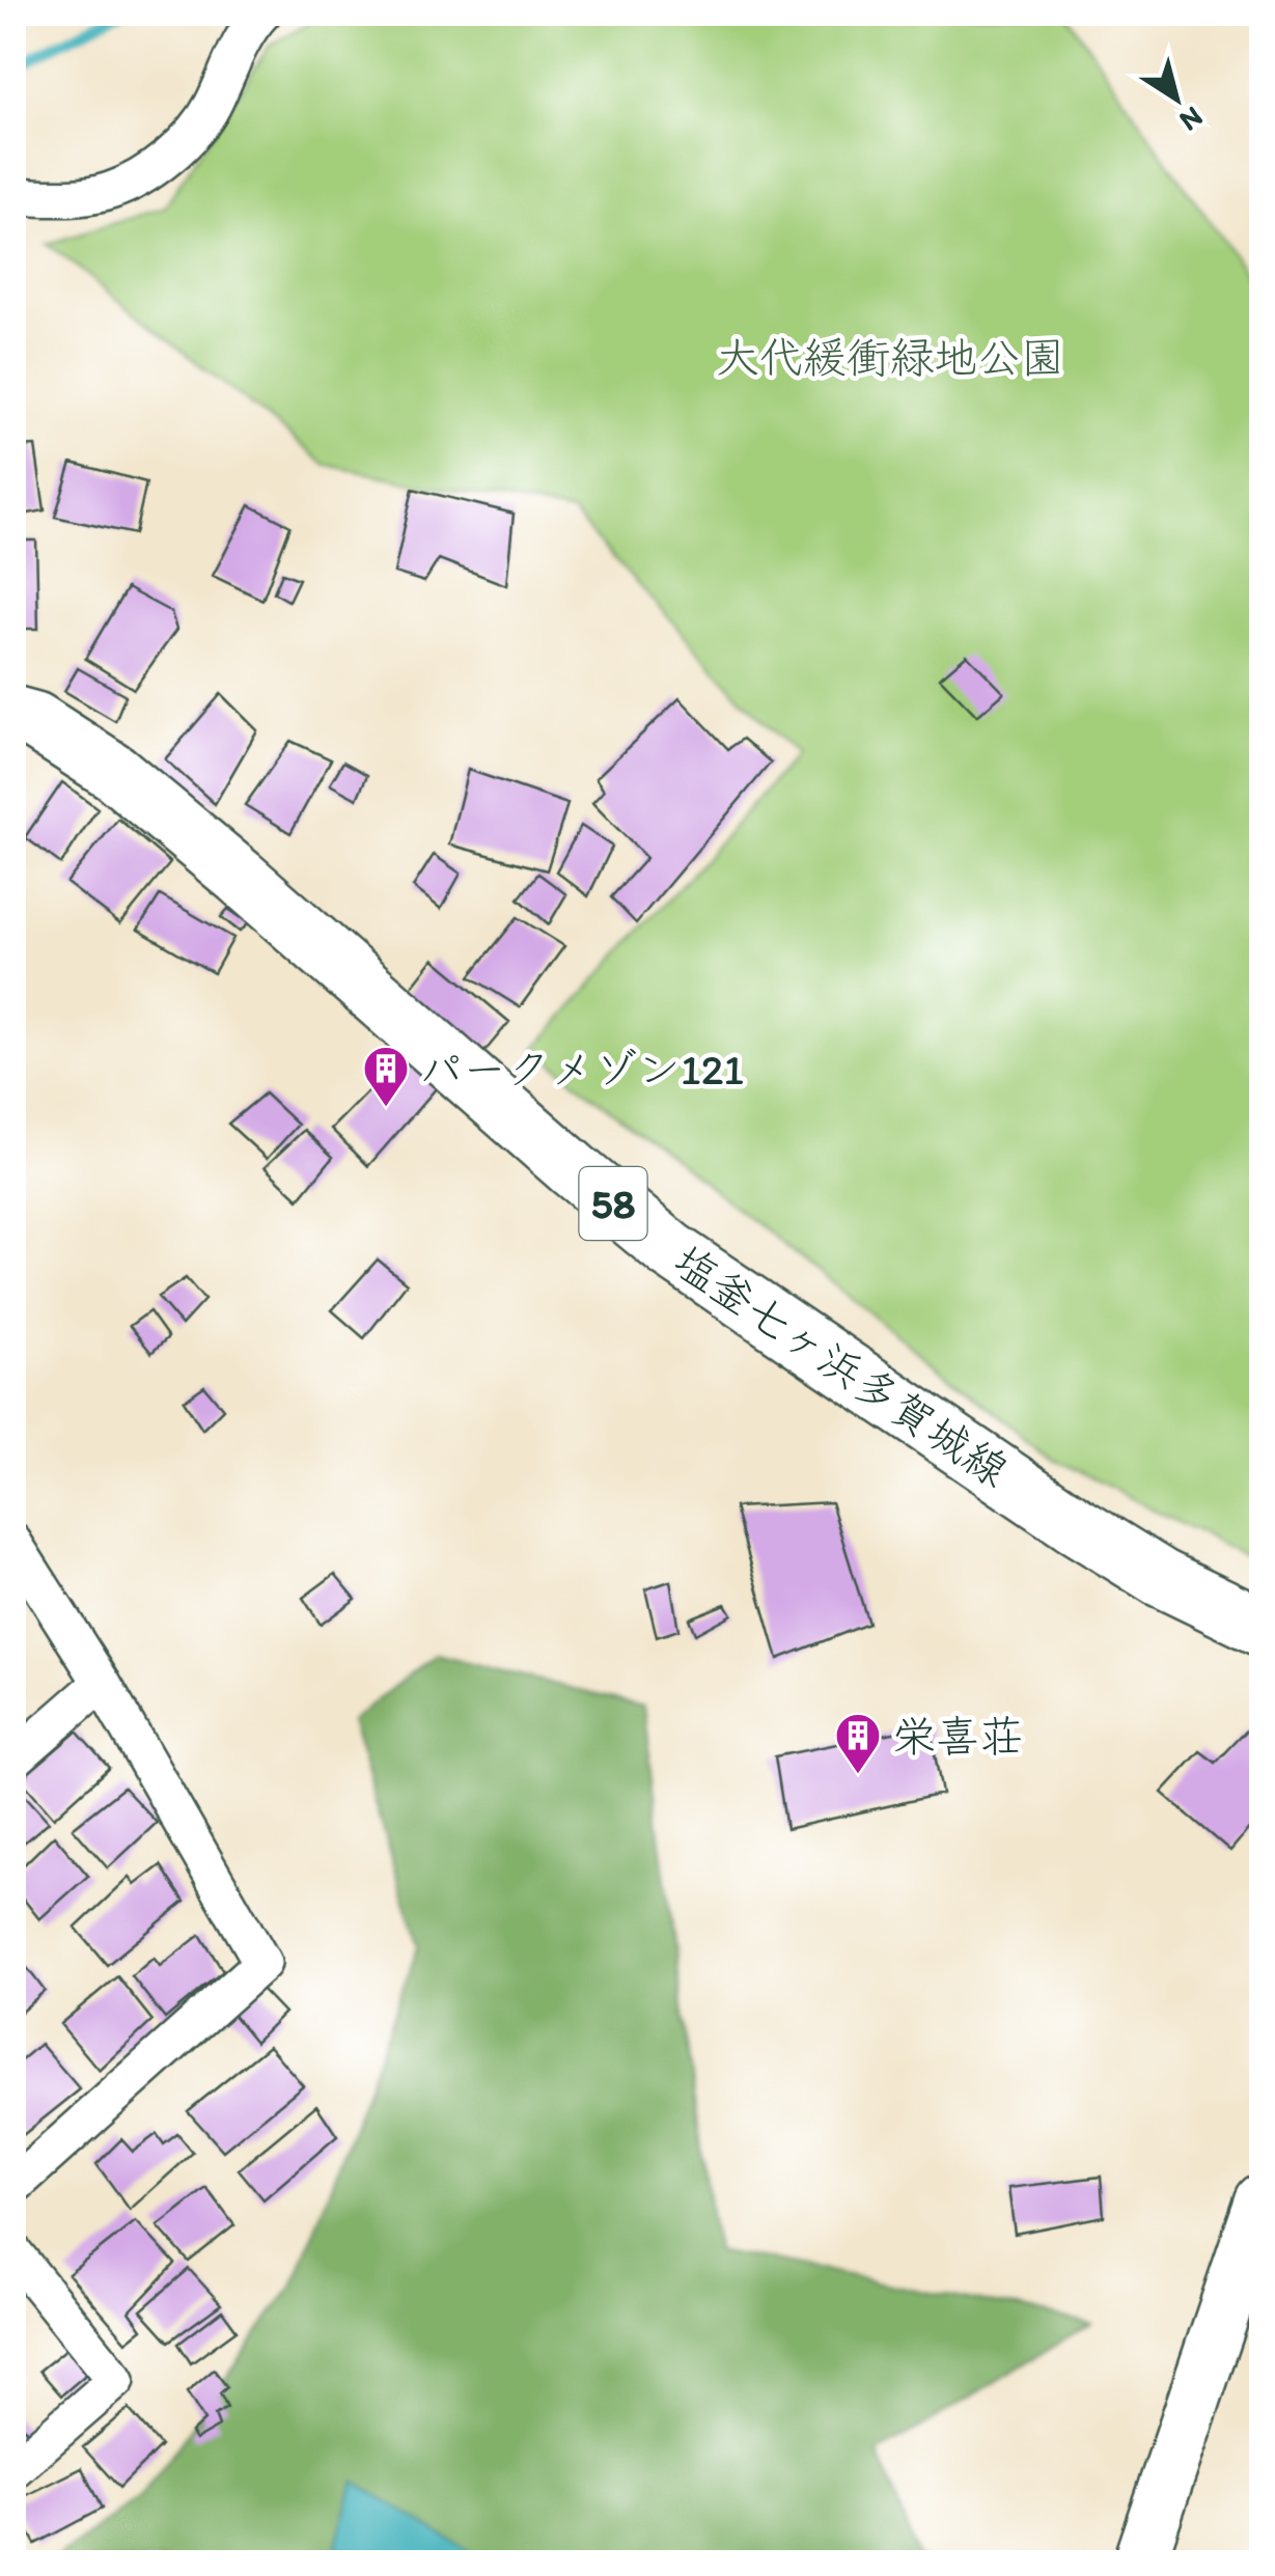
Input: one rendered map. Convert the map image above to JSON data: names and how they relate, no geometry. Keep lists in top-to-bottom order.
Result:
{
  "streets": {
    "main road": ["58", "塩釜七ヶ浜多賀城線"]
  },
  "parks": ["大代緩衝緑地公園"],
  "places": {
    "building": ["パークメゾン121", "栄喜荘"]
  },
  "north": "bottom right"
}
